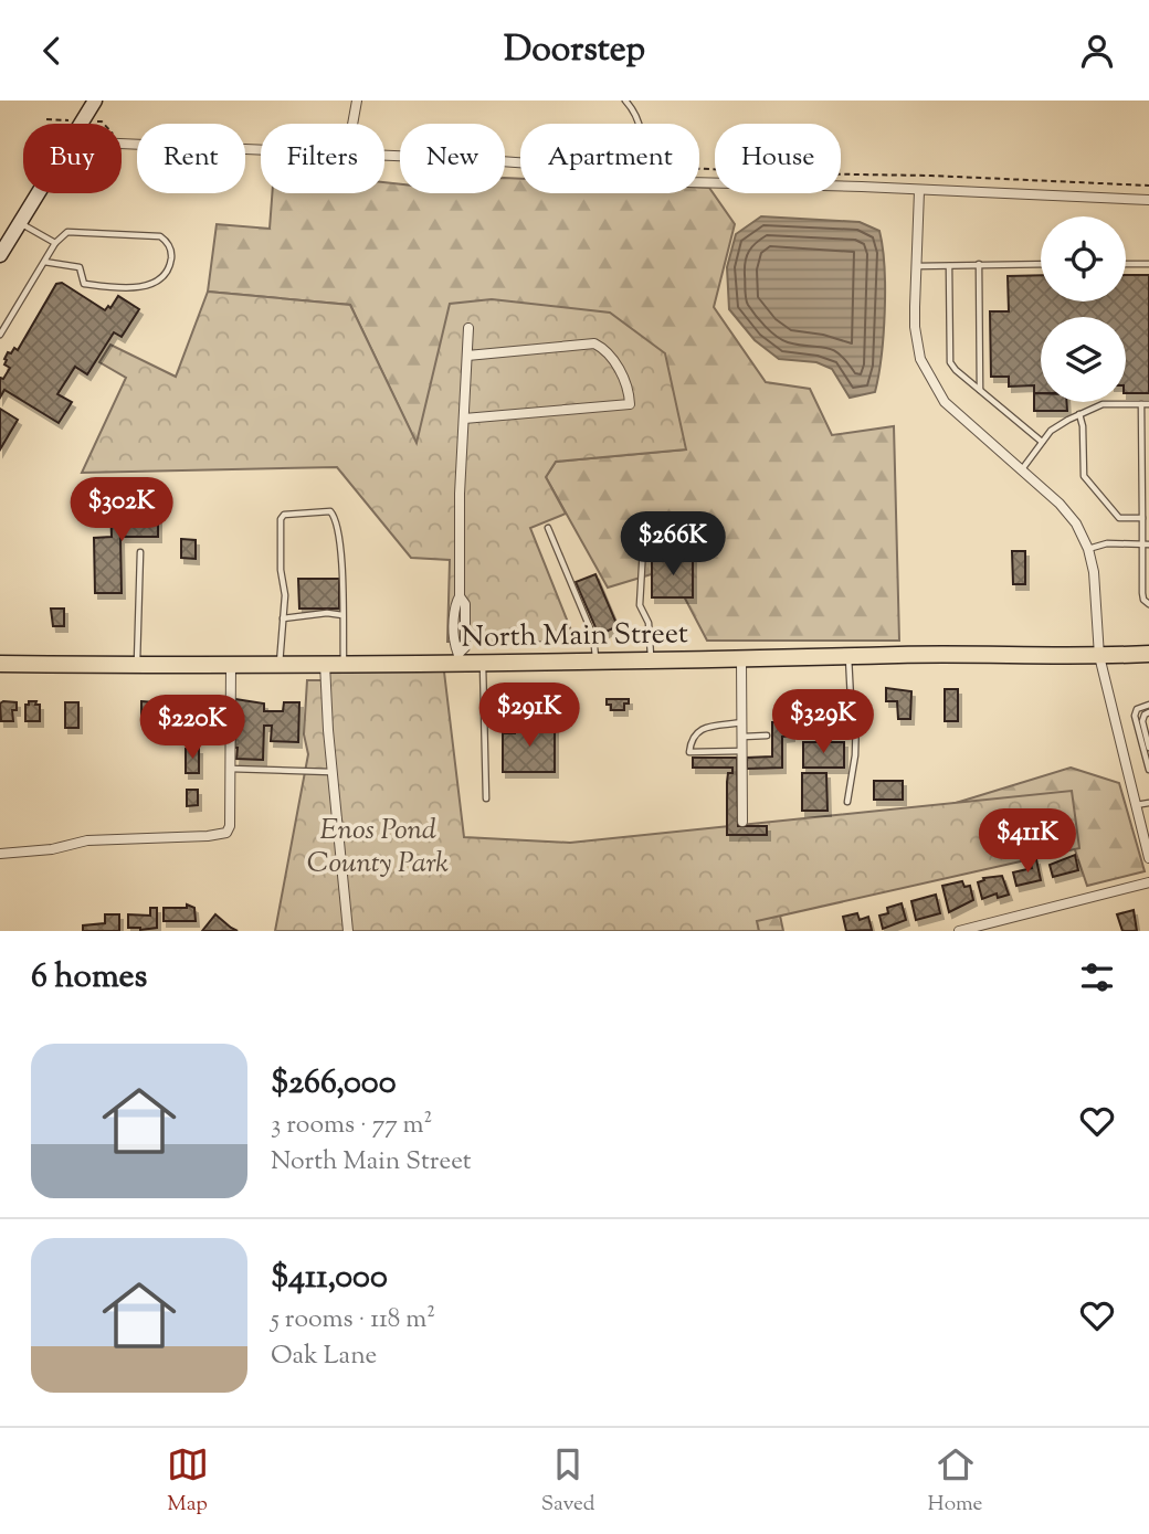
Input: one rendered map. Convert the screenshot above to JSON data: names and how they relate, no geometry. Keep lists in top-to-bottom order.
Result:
{
  "streets": {
    "highway": ["North Main Street"]
  },
  "parks": ["Enos Pond County Park"],
  "page": {
    "header": "Doorstep",
    "chip": [
      "Buy",
      "Rent",
      "Filters",
      "New",
      "Apartment",
      "House"
    ],
    "price": [
      "$302K",
      "$266K",
      "$291K",
      "$329K",
      "$220K",
      "$411K"
    ],
    "heading": "6 homes",
    "list": [
      {
        "name": "$266,000",
        "note": "3 rooms · 77 m² · North Main Street"
      },
      {
        "name": "$411,000",
        "note": "5 rooms · 118 m² · Oak Lane"
      }
    ],
    "tabs": ["Map", "Saved", "Home"]
  }
}
